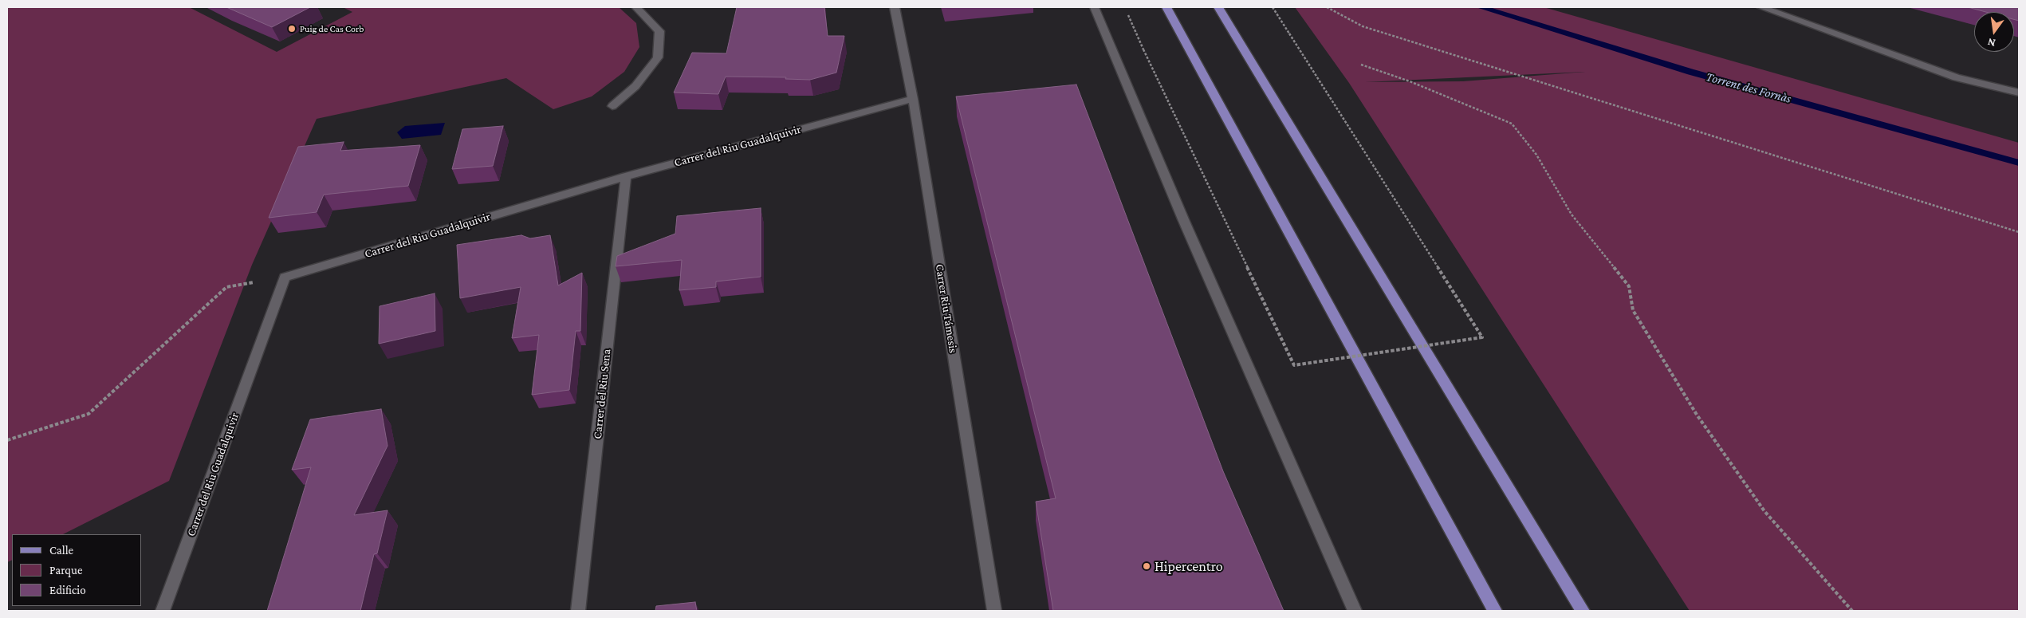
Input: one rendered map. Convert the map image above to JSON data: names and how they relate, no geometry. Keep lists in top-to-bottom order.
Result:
{
  "streets": {
    "street": ["Carrer del Riu Guadalquivir", "Carrer Riu Támesis", "Carrer del Riu Sena"]
  },
  "crossings": [
    ["Carrer del Riu Guadalquivir", "Carrer Riu Támesis"],
    ["Carrer del Riu Guadalquivir", "Carrer del Riu Sena"]
  ],
  "water": ["Torrent des Fornàs"],
  "places": ["Puig de Cas Corb", "Hipercentro"],
  "legend": ["Calle", "Parque", "Edificio"],
  "north": "bottom"
}
